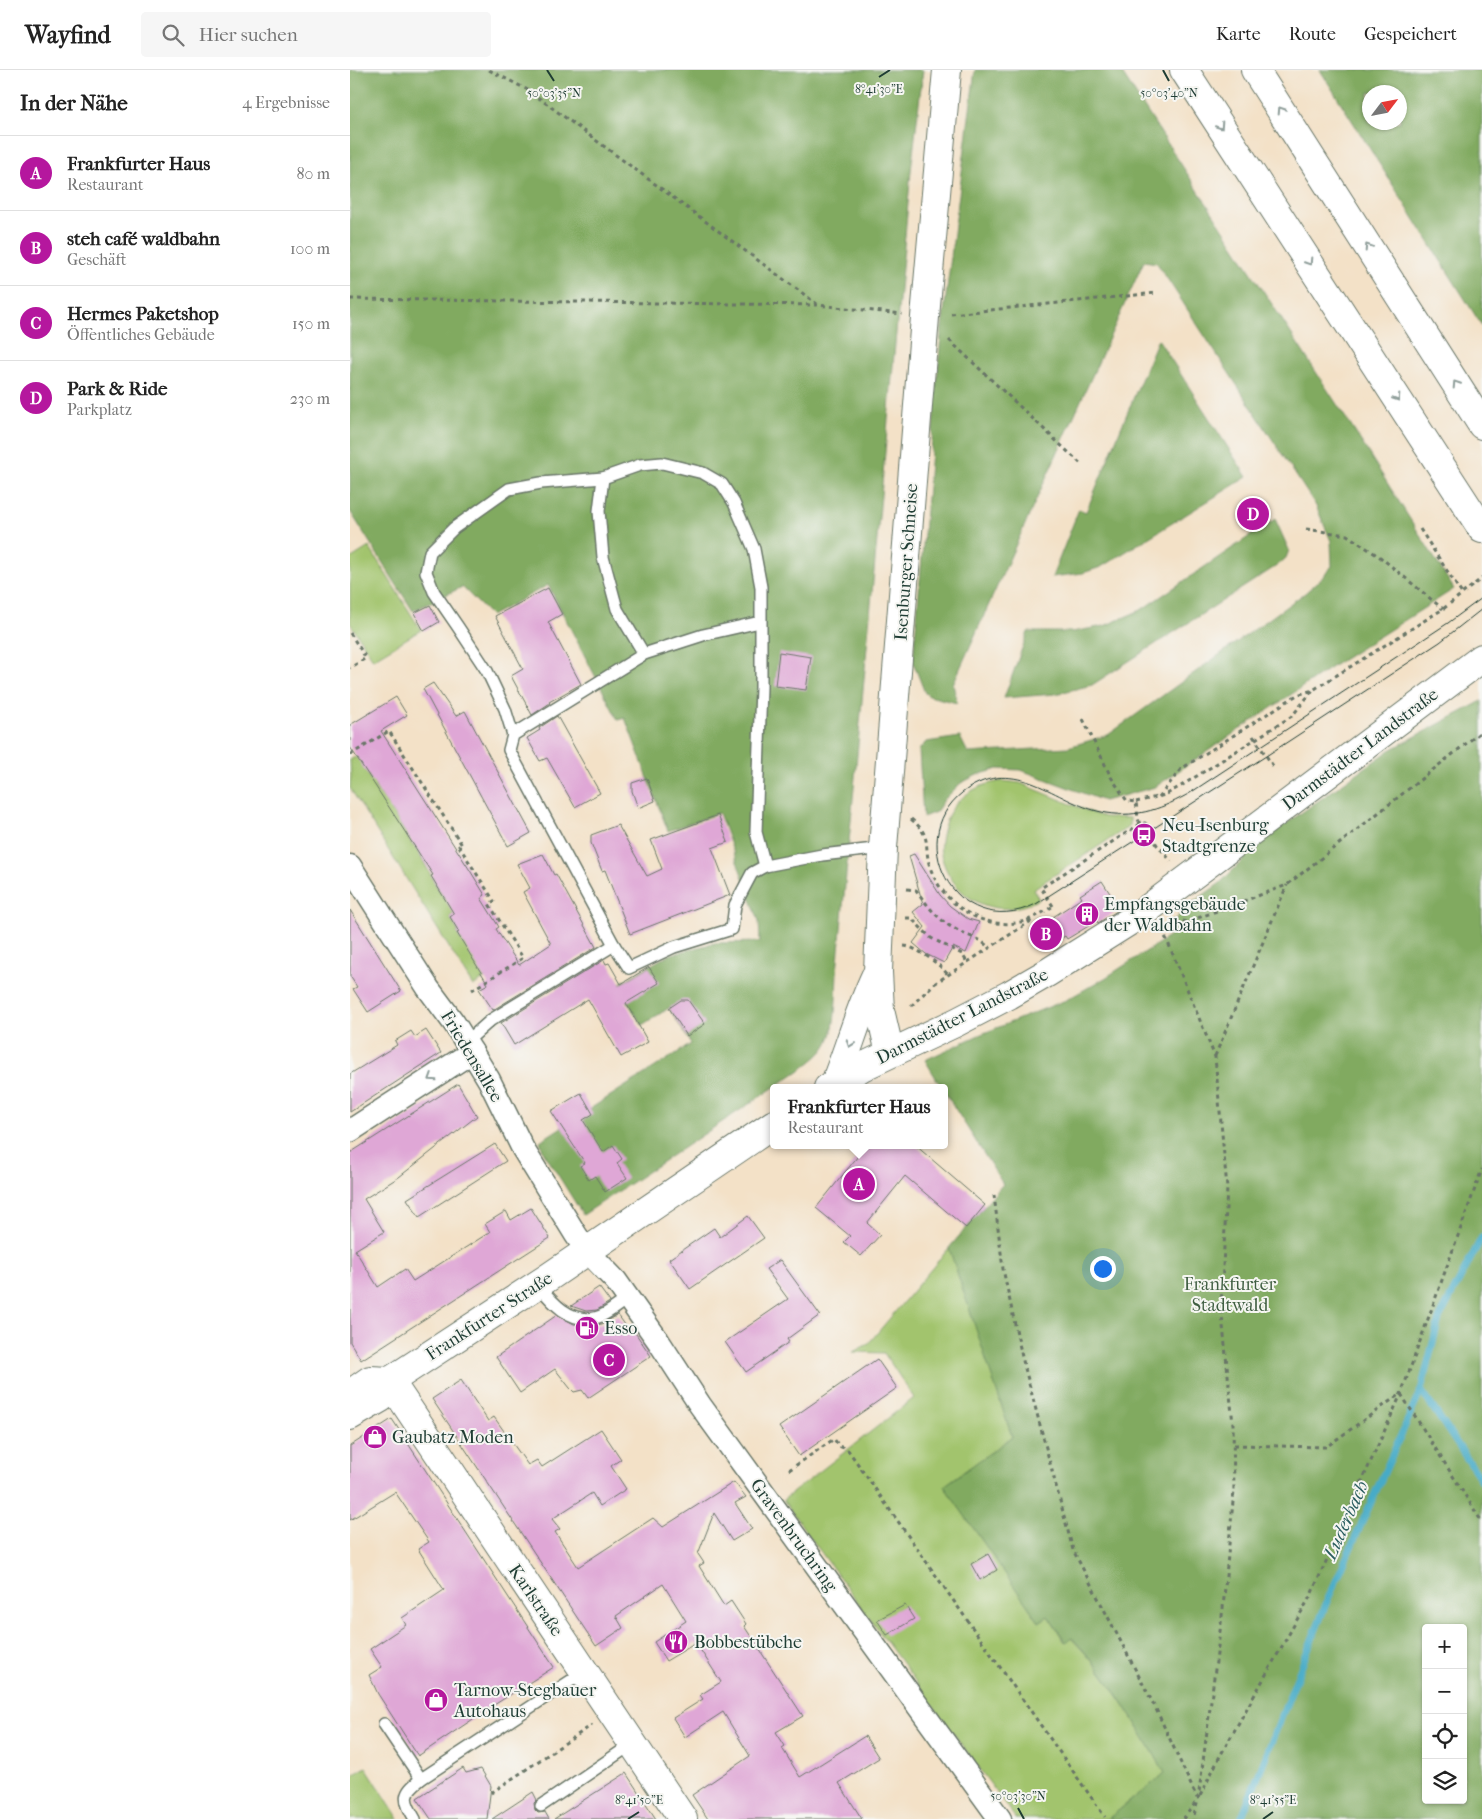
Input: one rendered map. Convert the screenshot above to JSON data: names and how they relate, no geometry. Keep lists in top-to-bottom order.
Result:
{
  "streets": {
    "main road": [
      "Isenburger Schneise",
      "Darmstädter Landstraße",
      "Frankfurter Straße",
      "Karlstraße"
    ],
    "street": ["Friedensallee", "Gravenbruchring"]
  },
  "crossings": [
    ["Isenburger Schneise", "Darmstädter Landstraße"],
    ["Friedensallee", "Frankfurter Straße"],
    ["Friedensallee", "Gravenbruchring"],
    ["Frankfurter Straße", "Gravenbruchring"],
    ["Frankfurter Straße", "Karlstraße"]
  ],
  "water": ["Luderbach"],
  "parks": ["Frankfurter Stadtwald"],
  "places": {
    "bus stop": ["Neu-Isenburg Stadtgrenze"],
    "building": ["Empfangsgebäude der Waldbahn"],
    "fuel station": ["Esso"],
    "shop": ["Gaubatz Moden", "Tarnow-Stegbauer Autohaus"],
    "restaurant": ["Bobbestübche"]
  },
  "north": "top right",
  "page": {
    "header": "Wayfind",
    "search": "Hier suchen",
    "nav": ["Karte", "Route", "Gespeichert"],
    "heading": ["In der Nähe", "4 Ergebnisse"],
    "list": [
      {
        "mark": "A",
        "name": "Frankfurter Haus",
        "note": "Restaurant",
        "value": "80 m"
      },
      {
        "mark": "B",
        "name": "steh café waldbahn",
        "note": "Geschäft",
        "value": "100 m"
      },
      {
        "mark": "C",
        "name": "Hermes Paketshop",
        "note": "Öffentliches Gebäude",
        "value": "150 m"
      },
      {
        "mark": "D",
        "name": "Park & Ride",
        "note": "Parkplatz",
        "value": "230 m"
      }
    ],
    "pins": [
      "D",
      "B",
      "A",
      "C"
    ],
    "popup": ["Frankfurter Haus", "Restaurant"],
    "map_buttons": ["+", "−"]
  },
  "coordinates": [
    "8°41'30\"E",
    "50°03'35\"N",
    "50°03'40\"N",
    "50°03'30\"N",
    "8°41'50\"E",
    "8°41'55\"E"
  ]
}
